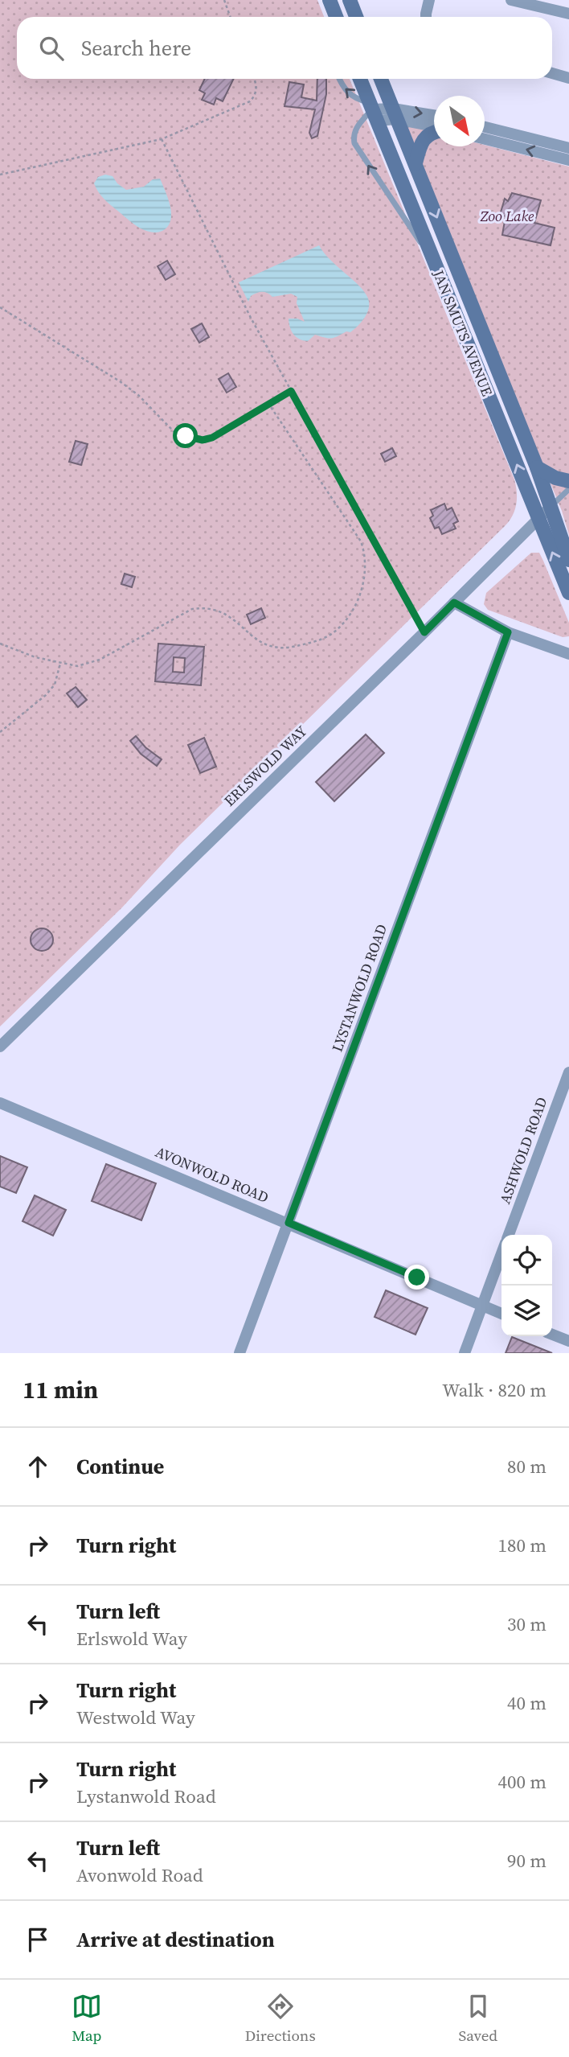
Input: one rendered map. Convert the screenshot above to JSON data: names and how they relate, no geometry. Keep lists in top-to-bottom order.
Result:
{
  "streets": {
    "main road": ["JAN SMUTS AVENUE"],
    "street": [
      "ERLSWOLD WAY",
      "LYSTANWOLD ROAD",
      "ASHWOLD ROAD",
      "AVONWOLD ROAD"
    ]
  },
  "crossings": [
    ["JAN SMUTS AVENUE", "ERLSWOLD WAY"],
    ["LYSTANWOLD ROAD", "AVONWOLD ROAD"],
    ["ASHWOLD ROAD", "AVONWOLD ROAD"]
  ],
  "parks": ["Zoo Lake"],
  "north": "bottom right",
  "page": {
    "search": "Search here",
    "heading": ["11 min", "Walk · 820 m"],
    "list": [
      ["Continue", "80 m"],
      ["Turn right", "180 m"],
      ["Turn left", "Erlswold Way", "30 m"],
      ["Turn right", "Westwold Way", "40 m"],
      ["Turn right", "Lystanwold Road", "400 m"],
      ["Turn left", "Avonwold Road", "90 m"],
      "Arrive at destination"
    ],
    "nav": ["Map", "Directions", "Saved"]
  }
}
